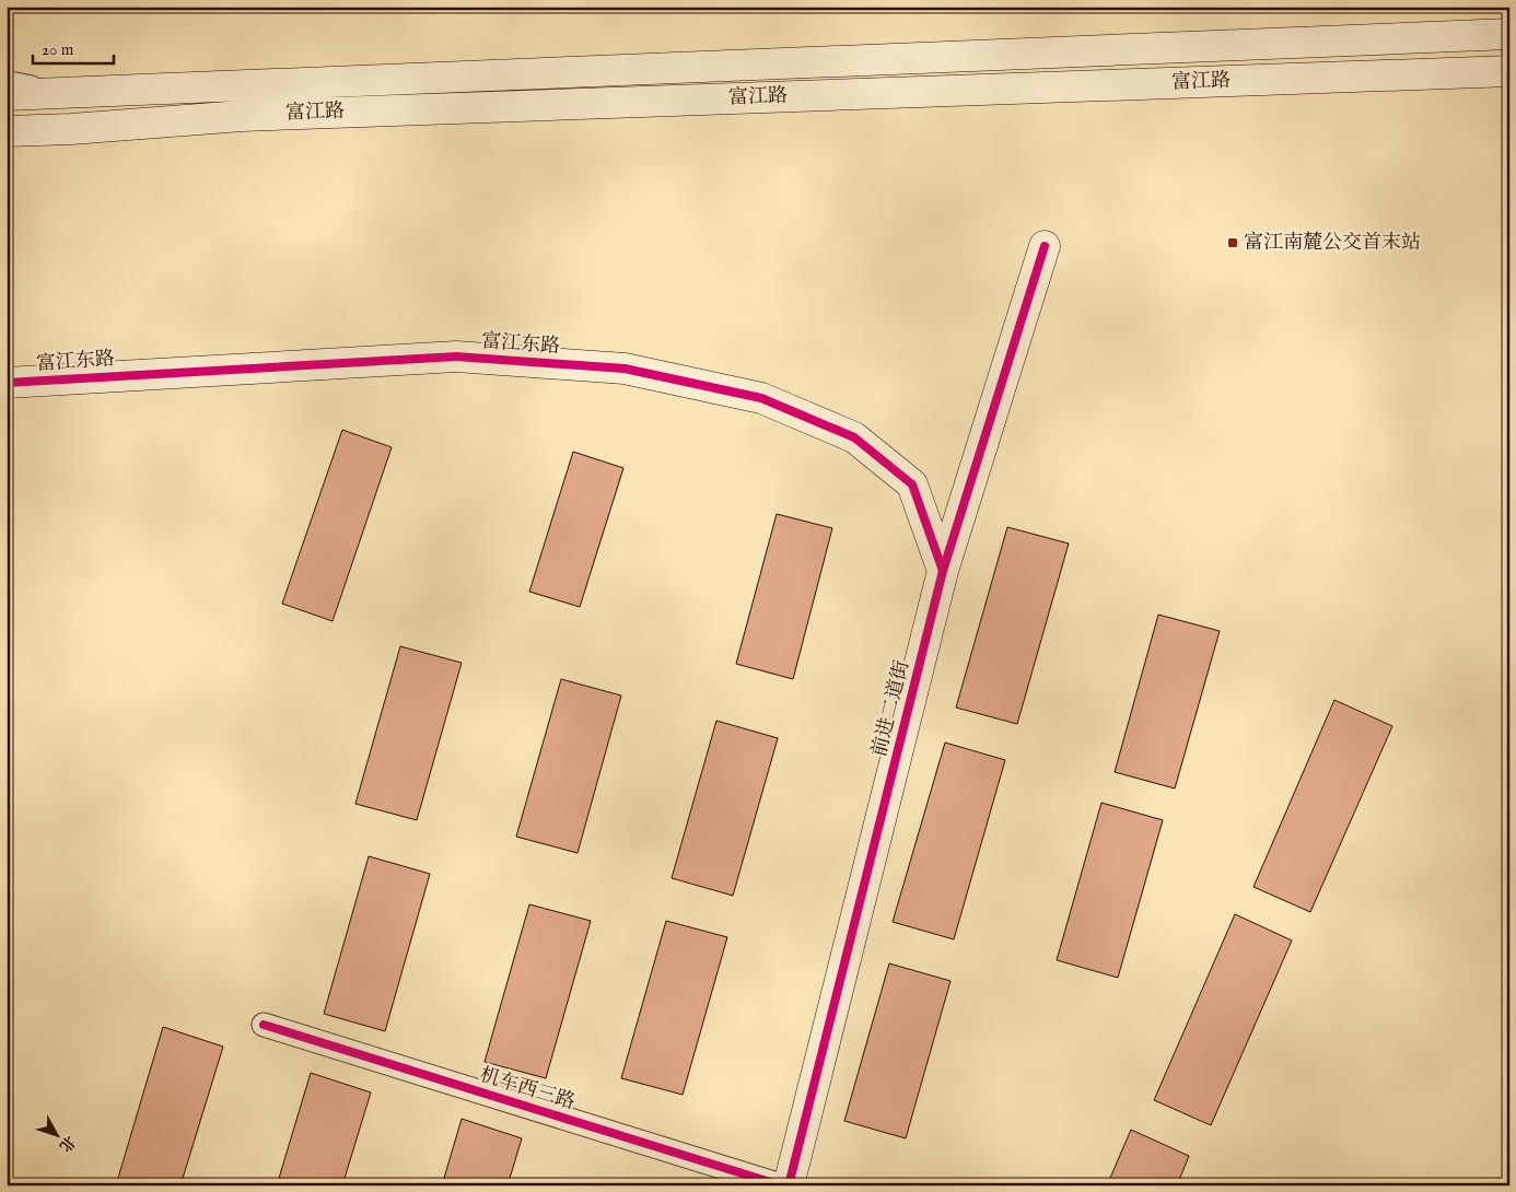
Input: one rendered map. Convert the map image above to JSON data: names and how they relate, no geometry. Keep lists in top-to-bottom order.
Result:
{
  "streets": {
    "main road": ["富江路", "富江东路", "前进二道街"],
    "street": ["机车西三路"]
  },
  "crossings": [
    ["富江东路", "前进二道街"]
  ],
  "places": {
    "transit": ["富江南麓公交首末站"]
  },
  "scale_bar": "20 m",
  "north": "bottom right"
}
